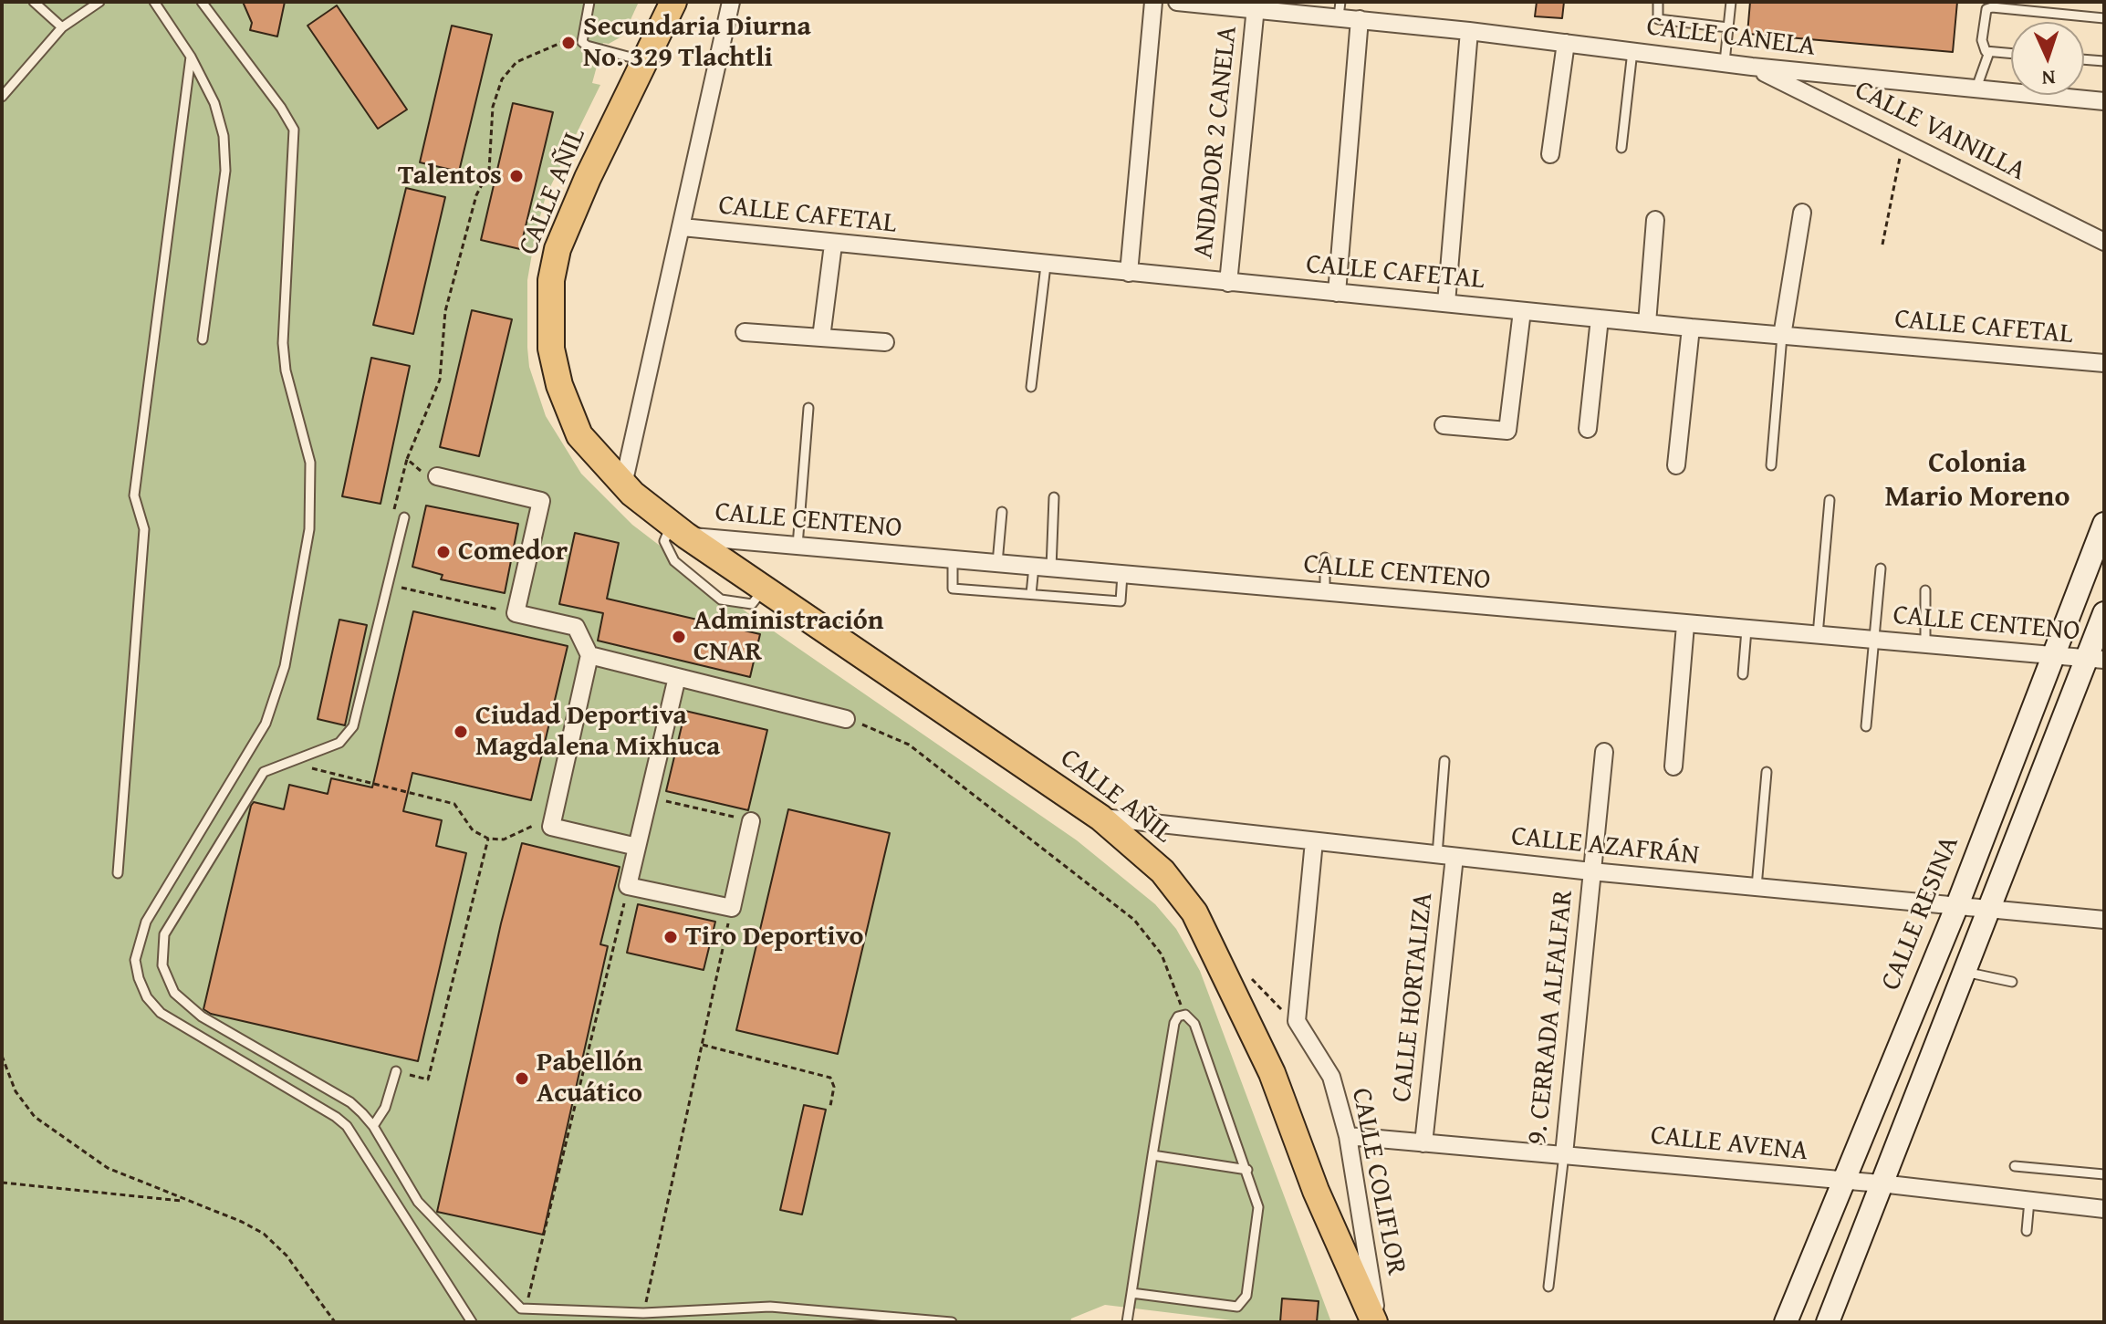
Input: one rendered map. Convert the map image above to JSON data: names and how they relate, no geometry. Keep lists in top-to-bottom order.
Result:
{
  "streets": {
    "main road": ["CALLE AÑIL"],
    "street": [
      "CALLE CANELA",
      "CALLE VAINILLA",
      "ANDADOR 2 CANELA",
      "CALLE CAFETAL",
      "CALLE CENTENO",
      "CALLE AZAFRÁN",
      "CALLE RESINA",
      "CALLE HORTALIZA",
      "9. CERRADA ALFALFAR",
      "CALLE AVENA",
      "CALLE COLIFLOR"
    ]
  },
  "crossings": [
    ["CALLE CANELA", "CALLE VAINILLA"],
    ["CALLE CANELA", "ANDADOR 2 CANELA"],
    ["ANDADOR 2 CANELA", "CALLE CAFETAL"],
    ["CALLE AÑIL", "CALLE CENTENO"],
    ["CALLE AÑIL", "CALLE AZAFRÁN"],
    ["CALLE AÑIL", "CALLE COLIFLOR"],
    ["CALLE CENTENO", "CALLE RESINA"],
    ["CALLE AZAFRÁN", "CALLE RESINA"],
    ["CALLE AZAFRÁN", "CALLE HORTALIZA"],
    ["CALLE AZAFRÁN", "9. CERRADA ALFALFAR"],
    ["CALLE AZAFRÁN", "CALLE COLIFLOR"],
    ["CALLE RESINA", "CALLE AVENA"],
    ["CALLE HORTALIZA", "CALLE AVENA"],
    ["9. CERRADA ALFALFAR", "CALLE AVENA"],
    ["CALLE AVENA", "CALLE COLIFLOR"]
  ],
  "districts": ["Colonia Mario Moreno"],
  "places": [
    "Secundaria Diurna No. 329 Tlachtli",
    "Talentos",
    "Comedor",
    "Administración CNAR",
    "Ciudad Deportiva Magdalena Mixhuca",
    "Tiro Deportivo",
    "Pabellón Acuático"
  ],
  "north": "bottom"
}
